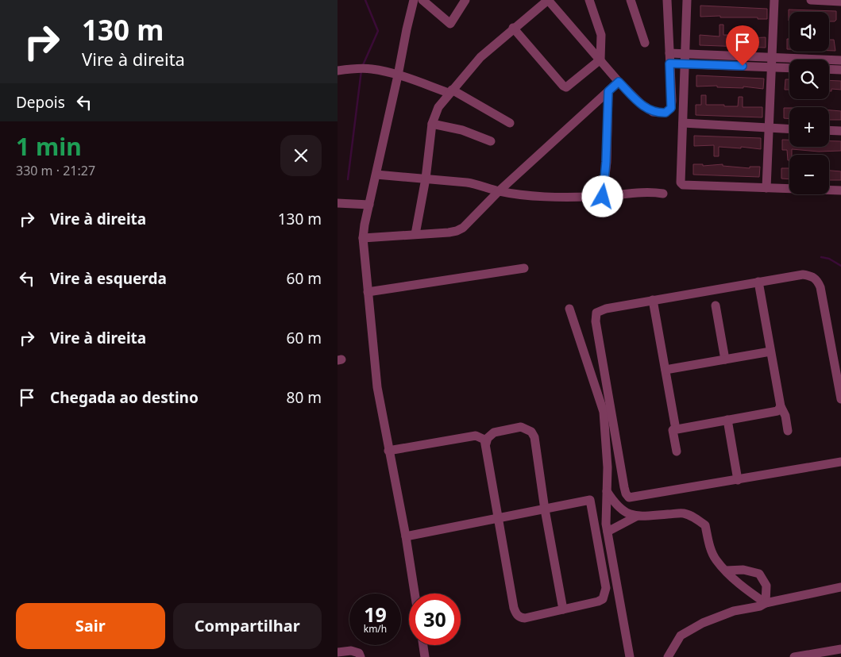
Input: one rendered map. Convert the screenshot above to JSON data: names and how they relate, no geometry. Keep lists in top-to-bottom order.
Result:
{
  "page": {
    "turn": ["130 m", "Vire à direita"],
    "map_buttons": ["+", "−"],
    "then": "Depois",
    "heading": ["1 min", "330 m · 21:27"],
    "list": [
      {
        "name": "Vire à direita",
        "value": "130 m"
      },
      {
        "name": "Vire à esquerda",
        "value": "60 m"
      },
      {
        "name": "Vire à direita",
        "value": "60 m"
      },
      {
        "name": "Chegada ao destino",
        "value": "80 m"
      }
    ],
    "speed": "19 km/h",
    "limit": "30",
    "buttons": ["Sair", "Compartilhar"]
  }
}
